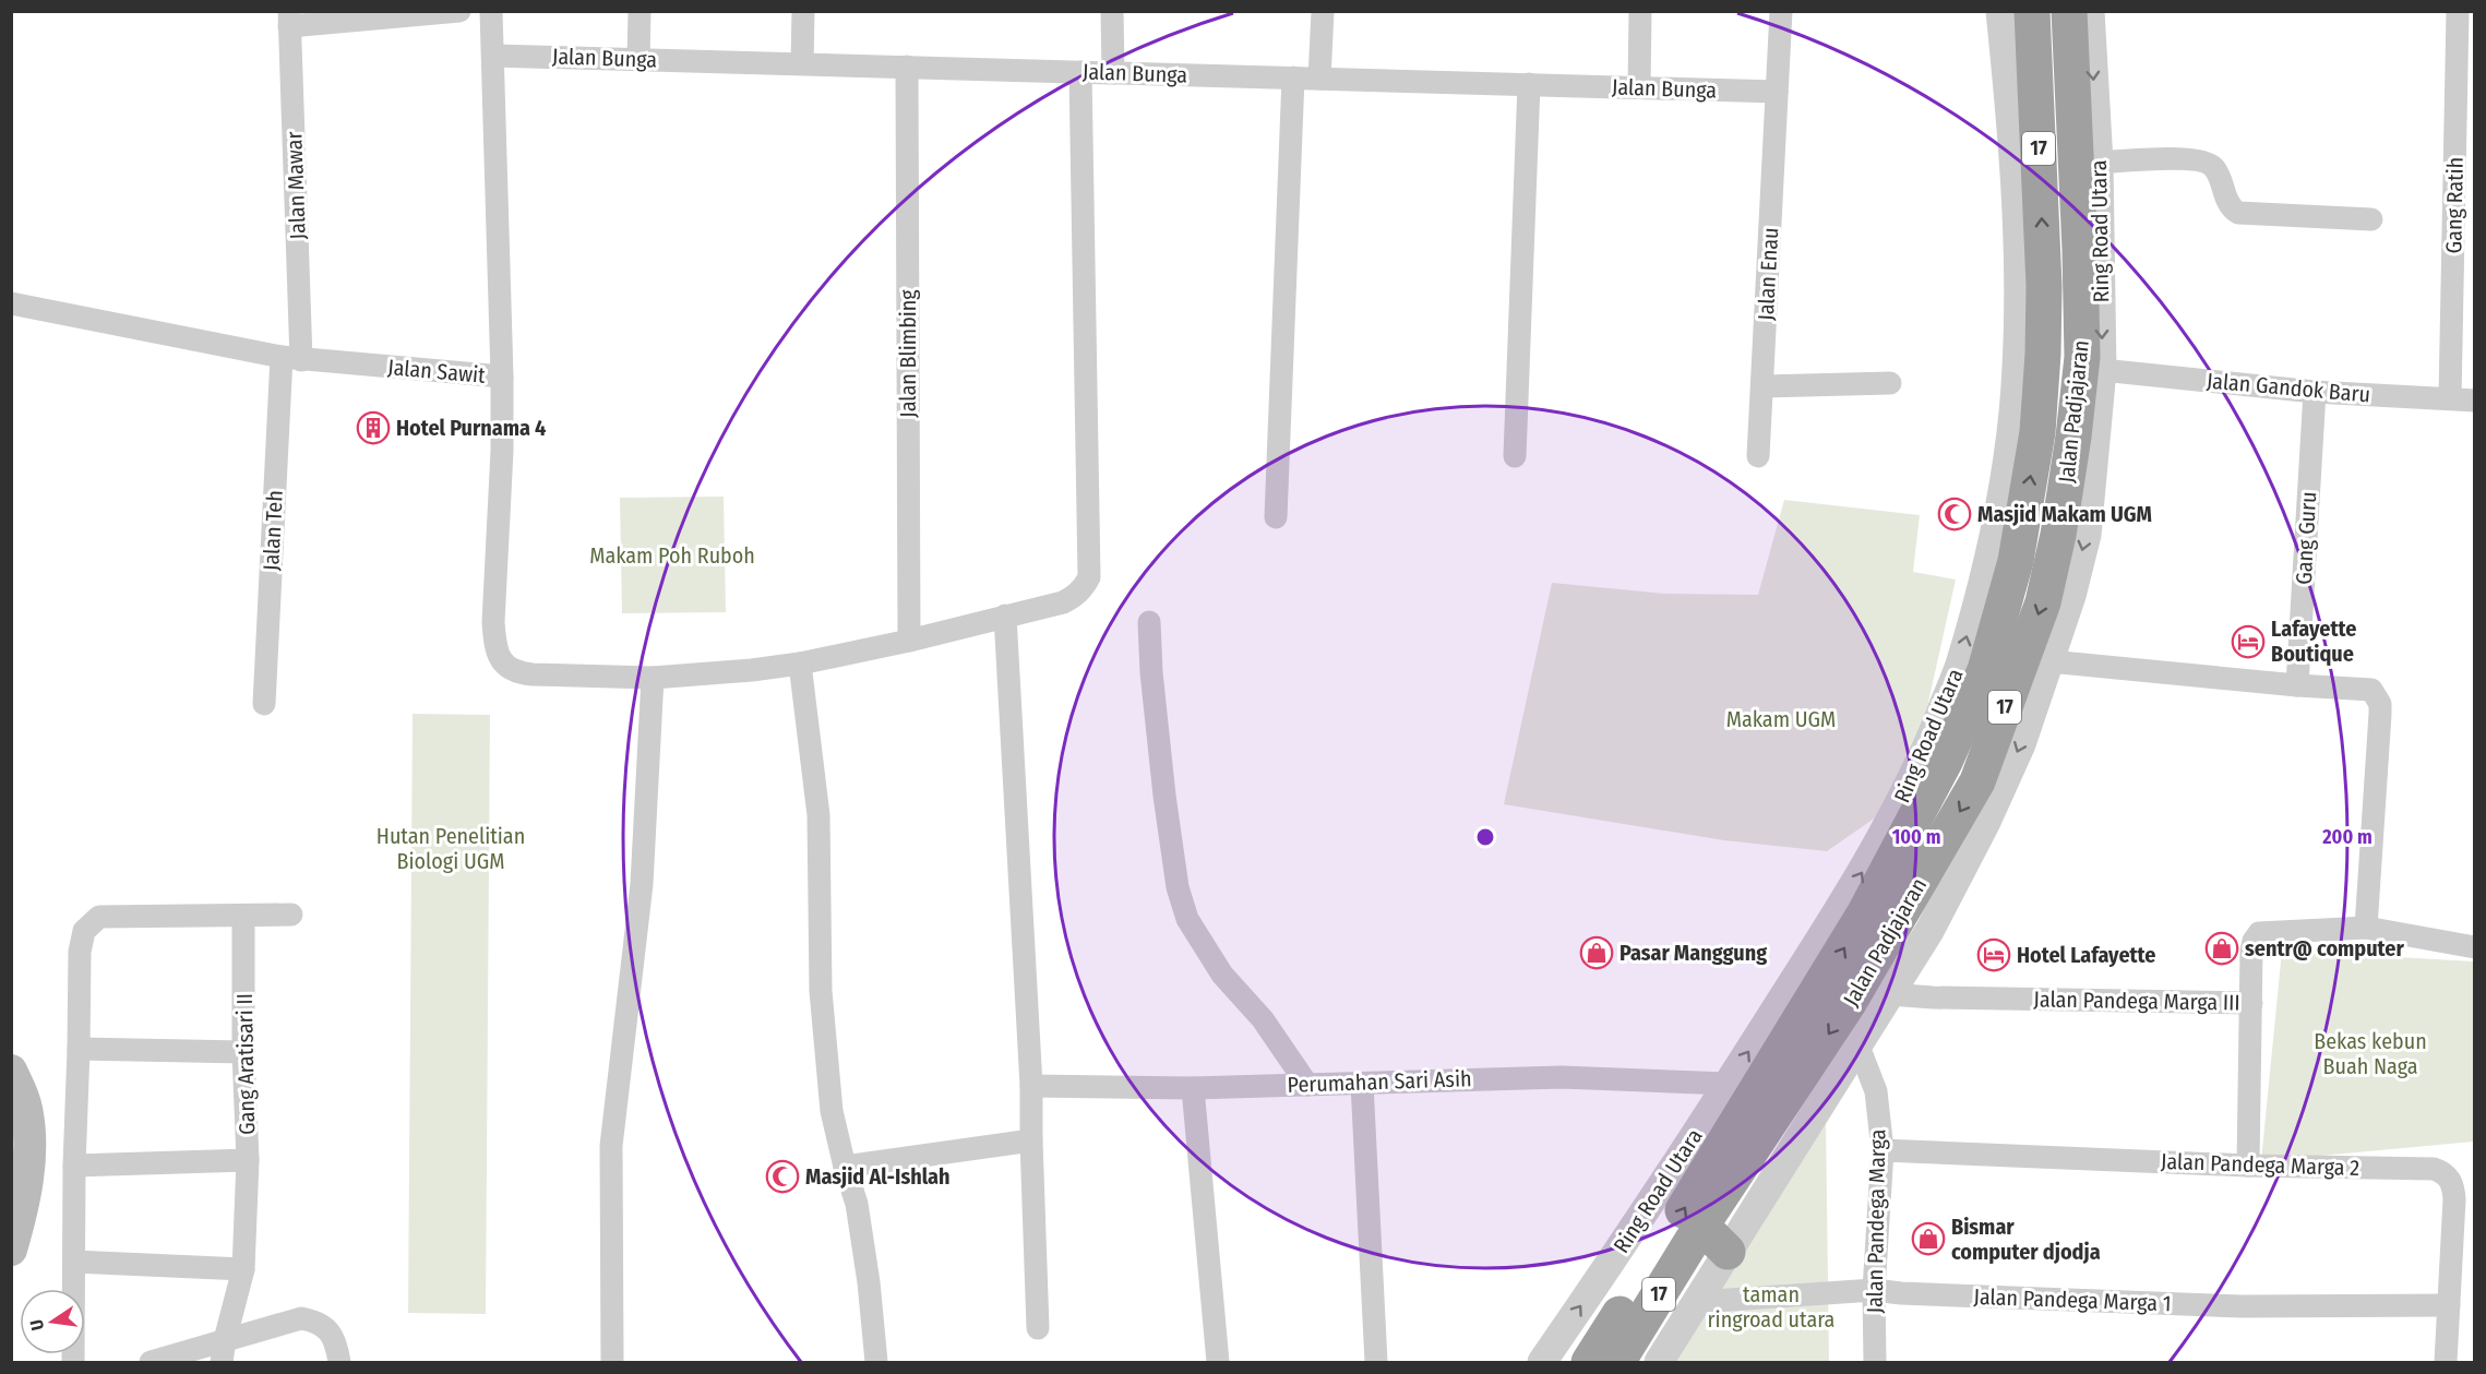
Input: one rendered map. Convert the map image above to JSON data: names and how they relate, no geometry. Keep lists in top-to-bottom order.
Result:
{
  "streets": {
    "highway": ["17", "Jalan Padjajaran"],
    "street": [
      "Jalan Bunga",
      "Jalan Mawar",
      "Gang Ratih",
      "Ring Road Utara",
      "Jalan Enau",
      "Jalan Blimbing",
      "Jalan Sawit",
      "Jalan Gandok Baru",
      "Jalan Teh",
      "Gang Guru",
      "Jalan Pandega Marga III",
      "Gang Aratisari II",
      "Perumahan Sari Asih",
      "Jalan Pandega Marga 2",
      "Jalan Pandega Marga",
      "Jalan Pandega Marga 1"
    ]
  },
  "crossings": [
    ["Jalan Bunga", "Jalan Enau"],
    ["Jalan Bunga", "Jalan Blimbing"],
    ["Jalan Bunga", "Jalan Sawit"],
    ["Jalan Mawar", "Jalan Sawit"],
    ["Jalan Mawar", "Jalan Teh"],
    ["Gang Ratih", "Jalan Gandok Baru"],
    ["Ring Road Utara", "Jalan Gandok Baru"],
    ["Ring Road Utara", "Jalan Padjajaran"],
    ["Ring Road Utara", "Jalan Pandega Marga III"],
    ["Ring Road Utara", "Perumahan Sari Asih"],
    ["Ring Road Utara", "Jalan Pandega Marga"],
    ["Ring Road Utara", "Jalan Pandega Marga 1"],
    ["Jalan Sawit", "Jalan Teh"],
    ["Jalan Gandok Baru", "Gang Guru"],
    ["Jalan Pandega Marga 2", "Jalan Pandega Marga"],
    ["Jalan Pandega Marga 2", "Jalan Pandega Marga 1"],
    ["Jalan Pandega Marga", "Jalan Pandega Marga 1"]
  ],
  "parks": [
    "Makam Poh Ruboh",
    "Makam UGM",
    "Hutan Penelitian Biologi UGM",
    "Bekas kebun Buah Naga",
    "taman ringroad utara"
  ],
  "places": {
    "building": ["Hotel Purnama 4"],
    "mosque": ["Masjid Makam UGM", "Masjid Al-Ishlah"],
    "hotel": ["Lafayette Boutique", "Hotel Lafayette"],
    "shop": ["sentr@ computer", "Pasar Manggung", "Bismar computer djodja"]
  },
  "north": "left",
  "rings": ["100 m", "200 m"]
}
